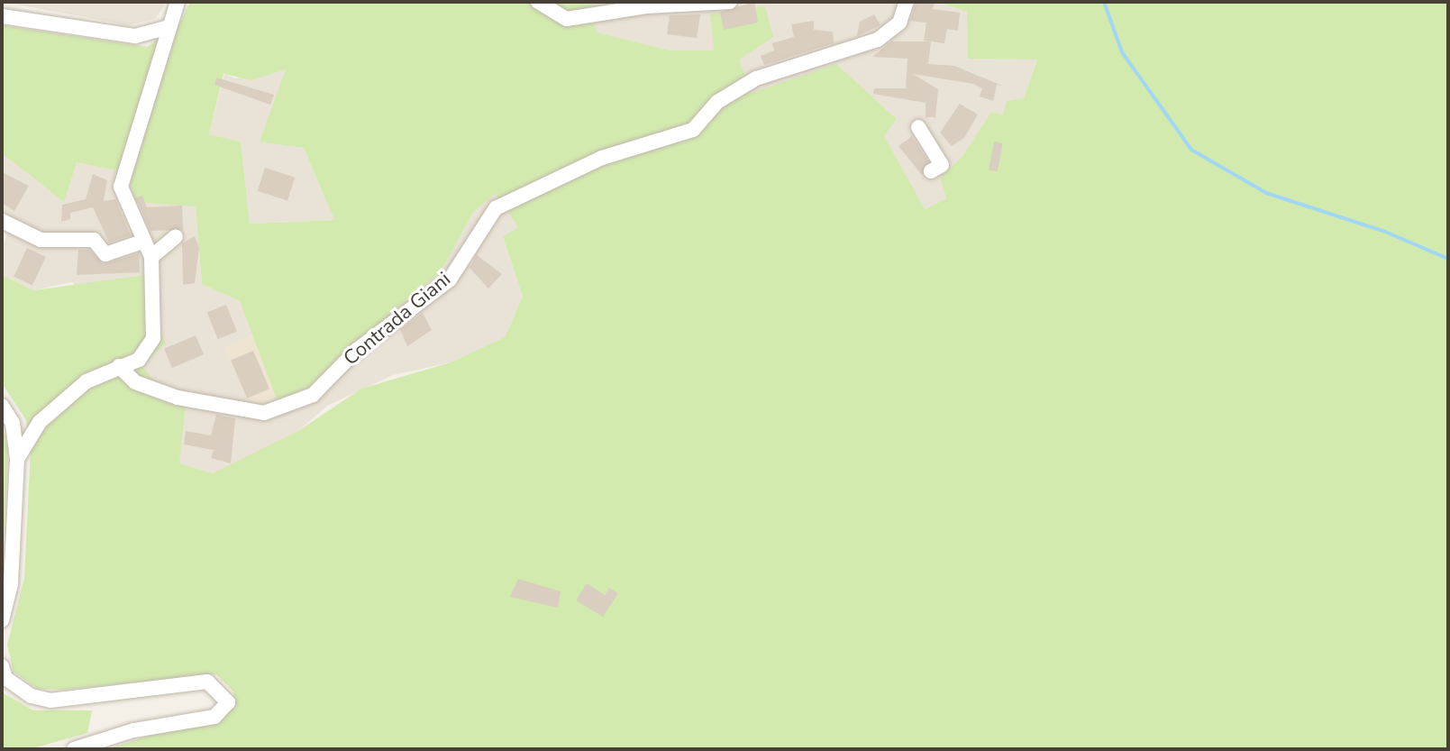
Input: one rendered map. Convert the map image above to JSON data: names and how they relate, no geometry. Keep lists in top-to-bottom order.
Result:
{
  "streets": {
    "street": ["Contrada Giani"]
  }
}
